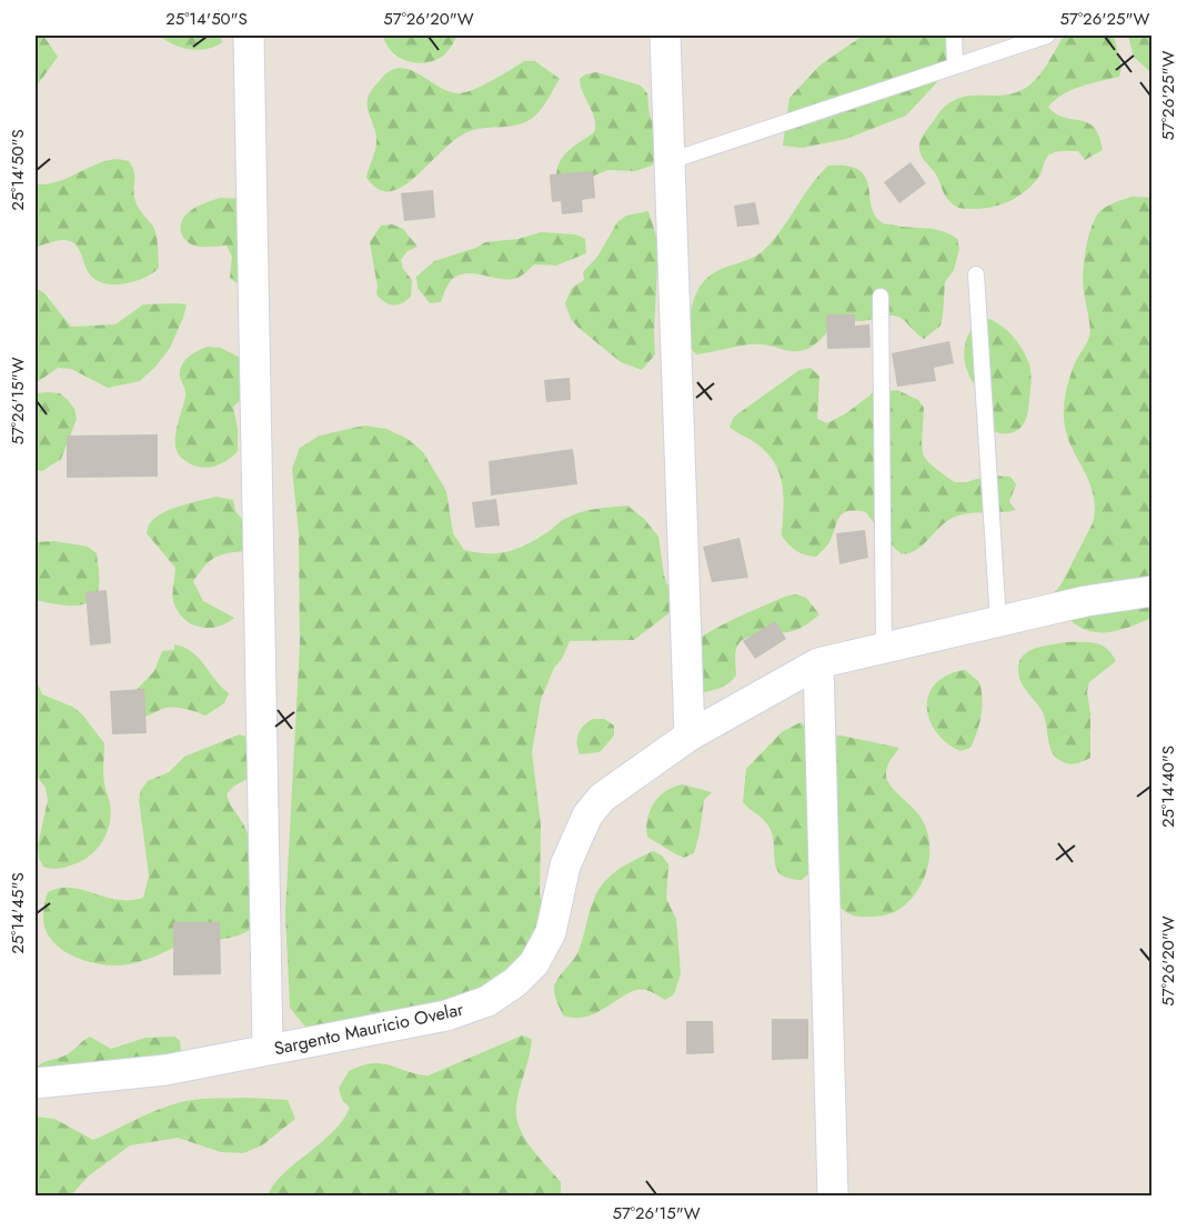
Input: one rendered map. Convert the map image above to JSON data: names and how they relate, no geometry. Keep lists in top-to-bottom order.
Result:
{
  "streets": {
    "street": ["Sargento Mauricio Ovelar"]
  },
  "coordinates": [
    "25°14'50\"S",
    "57°26'20\"W",
    "57°26'25\"W",
    "57°26'15\"W",
    "25°14'40\"S",
    "25°14'45\"S"
  ]
}
